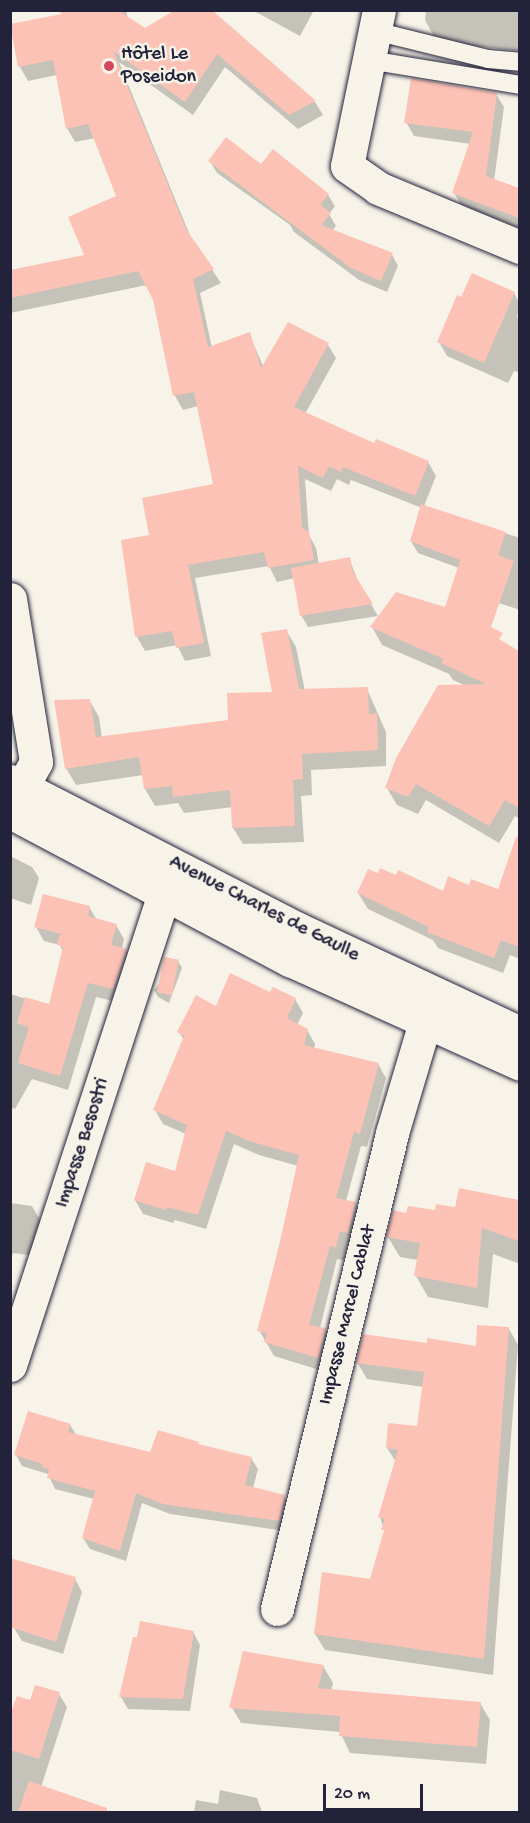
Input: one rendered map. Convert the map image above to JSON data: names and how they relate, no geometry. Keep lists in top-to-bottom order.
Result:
{
  "streets": {
    "street": ["Avenue Charles de Gaulle", "Impasse Besostri", "Impasse Marcel Cablat"]
  },
  "crossings": [
    ["Avenue Charles de Gaulle", "Impasse Besostri"],
    ["Avenue Charles de Gaulle", "Impasse Marcel Cablat"]
  ],
  "places": ["Hôtel Le Poseidon"],
  "scale_bar": "20 m"
}
